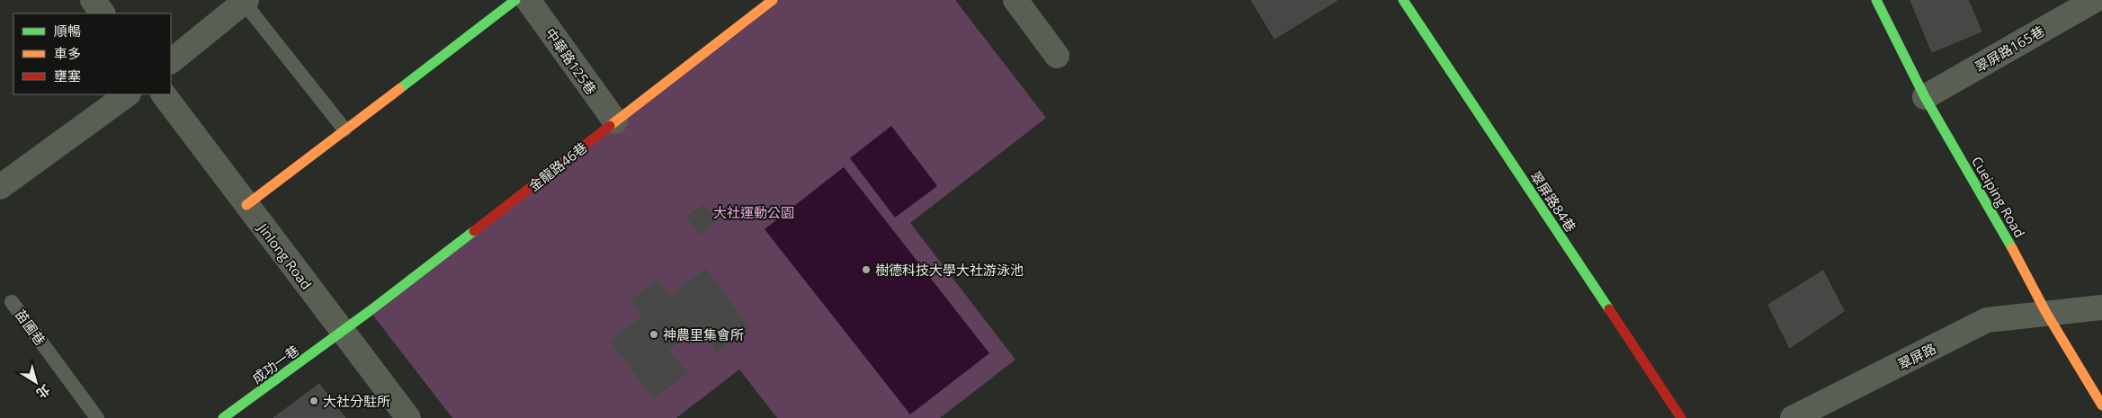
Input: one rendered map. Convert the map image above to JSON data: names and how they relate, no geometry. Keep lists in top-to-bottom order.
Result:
{
  "streets": {
    "street": [
      "翠屏路165巷",
      "中華路125巷",
      "金龍路46巷",
      "Cueiping Road",
      "翠屏路84巷",
      "Jinlong Road",
      "翠屏路",
      "成功一巷"
    ],
    "lane": ["苗圃巷"]
  },
  "crossings": [
    ["翠屏路165巷", "Cueiping Road"],
    ["中華路125巷", "金龍路46巷"],
    ["金龍路46巷", "Jinlong Road"],
    ["金龍路46巷", "成功一巷"],
    ["Cueiping Road", "翠屏路"],
    ["Jinlong Road", "成功一巷"]
  ],
  "parks": ["大社運動公園"],
  "places": ["樹德科技大學大社游泳池", "神農里集會所", "大社分駐所"],
  "legend": ["順暢", "車多", "壅塞"],
  "north": "bottom right"
}
